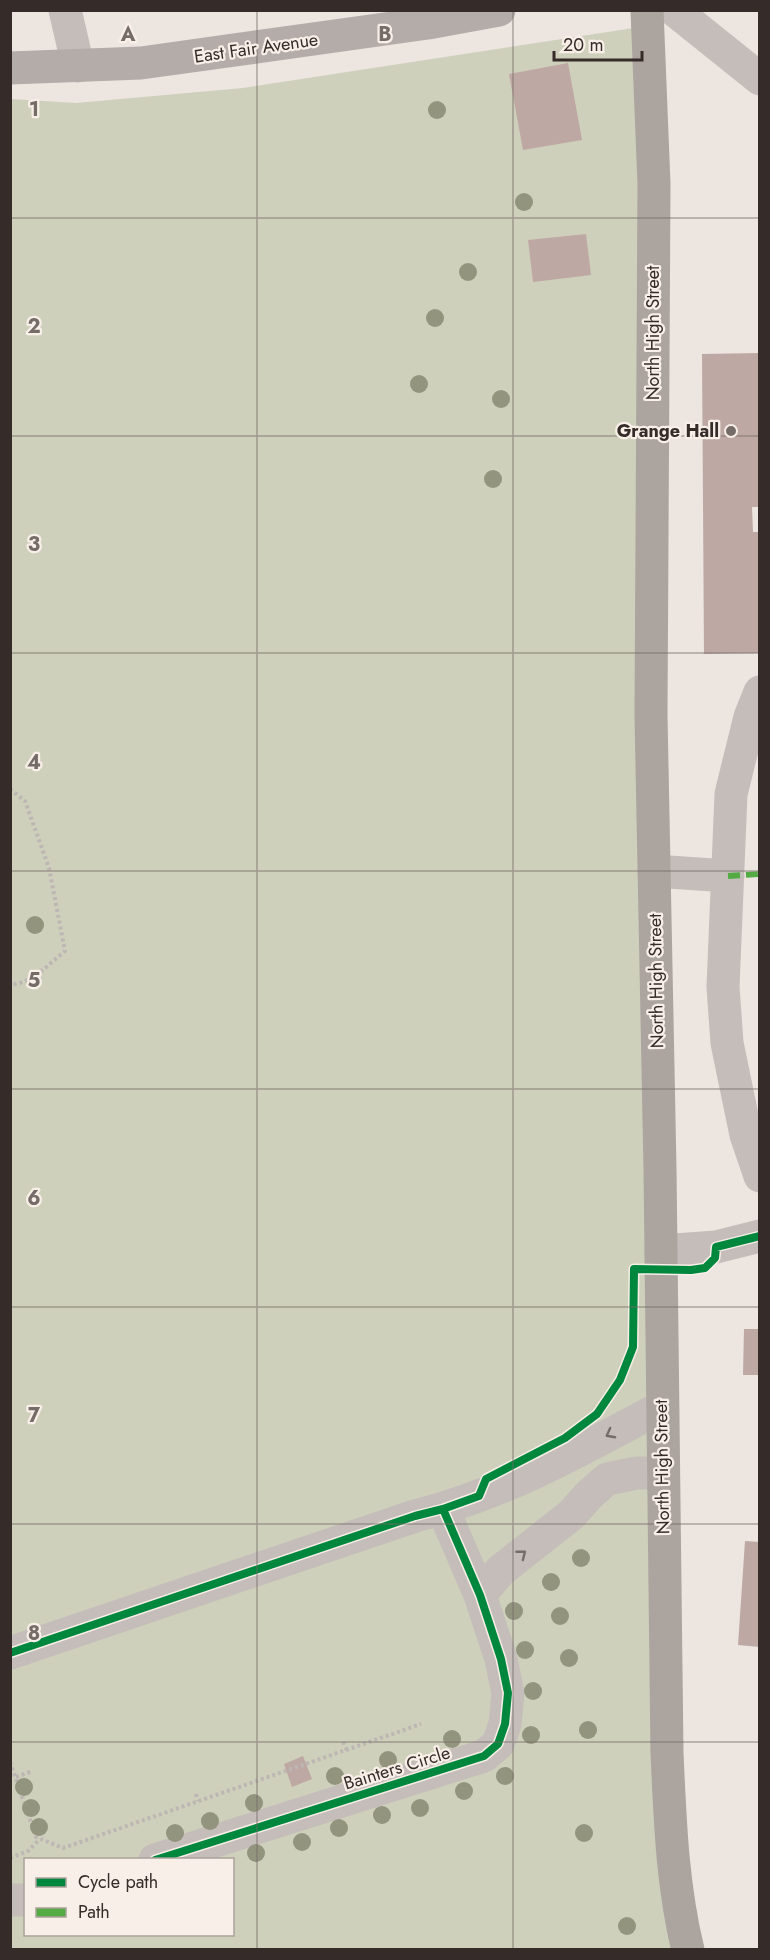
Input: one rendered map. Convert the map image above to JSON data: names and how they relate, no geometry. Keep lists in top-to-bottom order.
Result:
{
  "streets": {
    "highway": ["North High Street"],
    "main road": ["East Fair Avenue"],
    "lane": ["Bainters Circle"]
  },
  "places": ["Grange Hall"],
  "legend": ["Cycle path", "Path"],
  "scale_bar": "20 m",
  "grid": {
    "columns": ["A", "B"],
    "rows": [
      "1",
      "2",
      "3",
      "4",
      "5",
      "6",
      "7",
      "8"
    ]
  }
}
